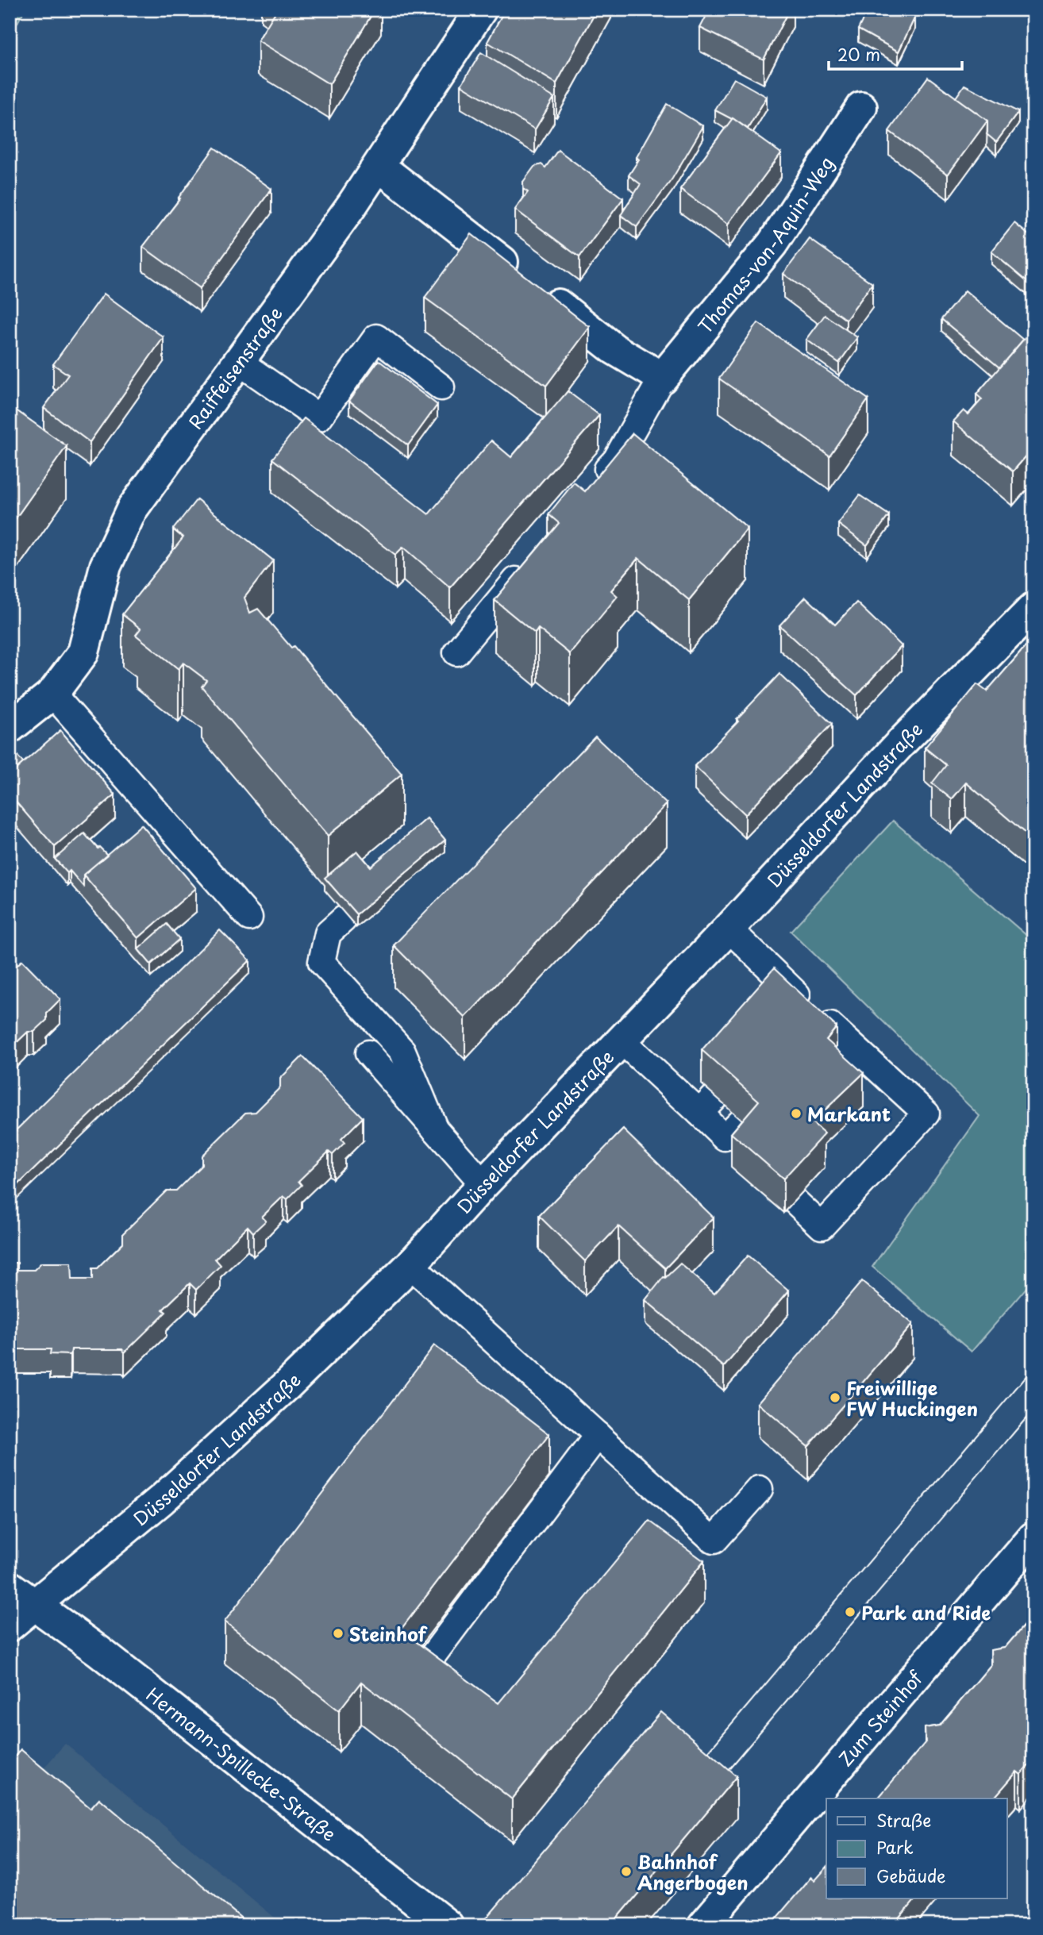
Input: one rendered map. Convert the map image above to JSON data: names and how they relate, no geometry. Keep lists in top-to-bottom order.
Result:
{
  "streets": {
    "street": [
      "Thomas-von-Aquin-Weg",
      "Raiffeisenstraße",
      "Düsseldorfer Landstraße",
      "Zum Steinhof",
      "Hermann-Spillecke-Straße"
    ]
  },
  "crossings": [
    ["Düsseldorfer Landstraße", "Hermann-Spillecke-Straße"]
  ],
  "places": [
    "Markant",
    "Freiwillige FW Huckingen",
    "Park and Ride",
    "Steinhof",
    "Bahnhof Angerbogen"
  ],
  "legend": ["Straße", "Park", "Gebäude"],
  "scale_bar": "20 m"
}
